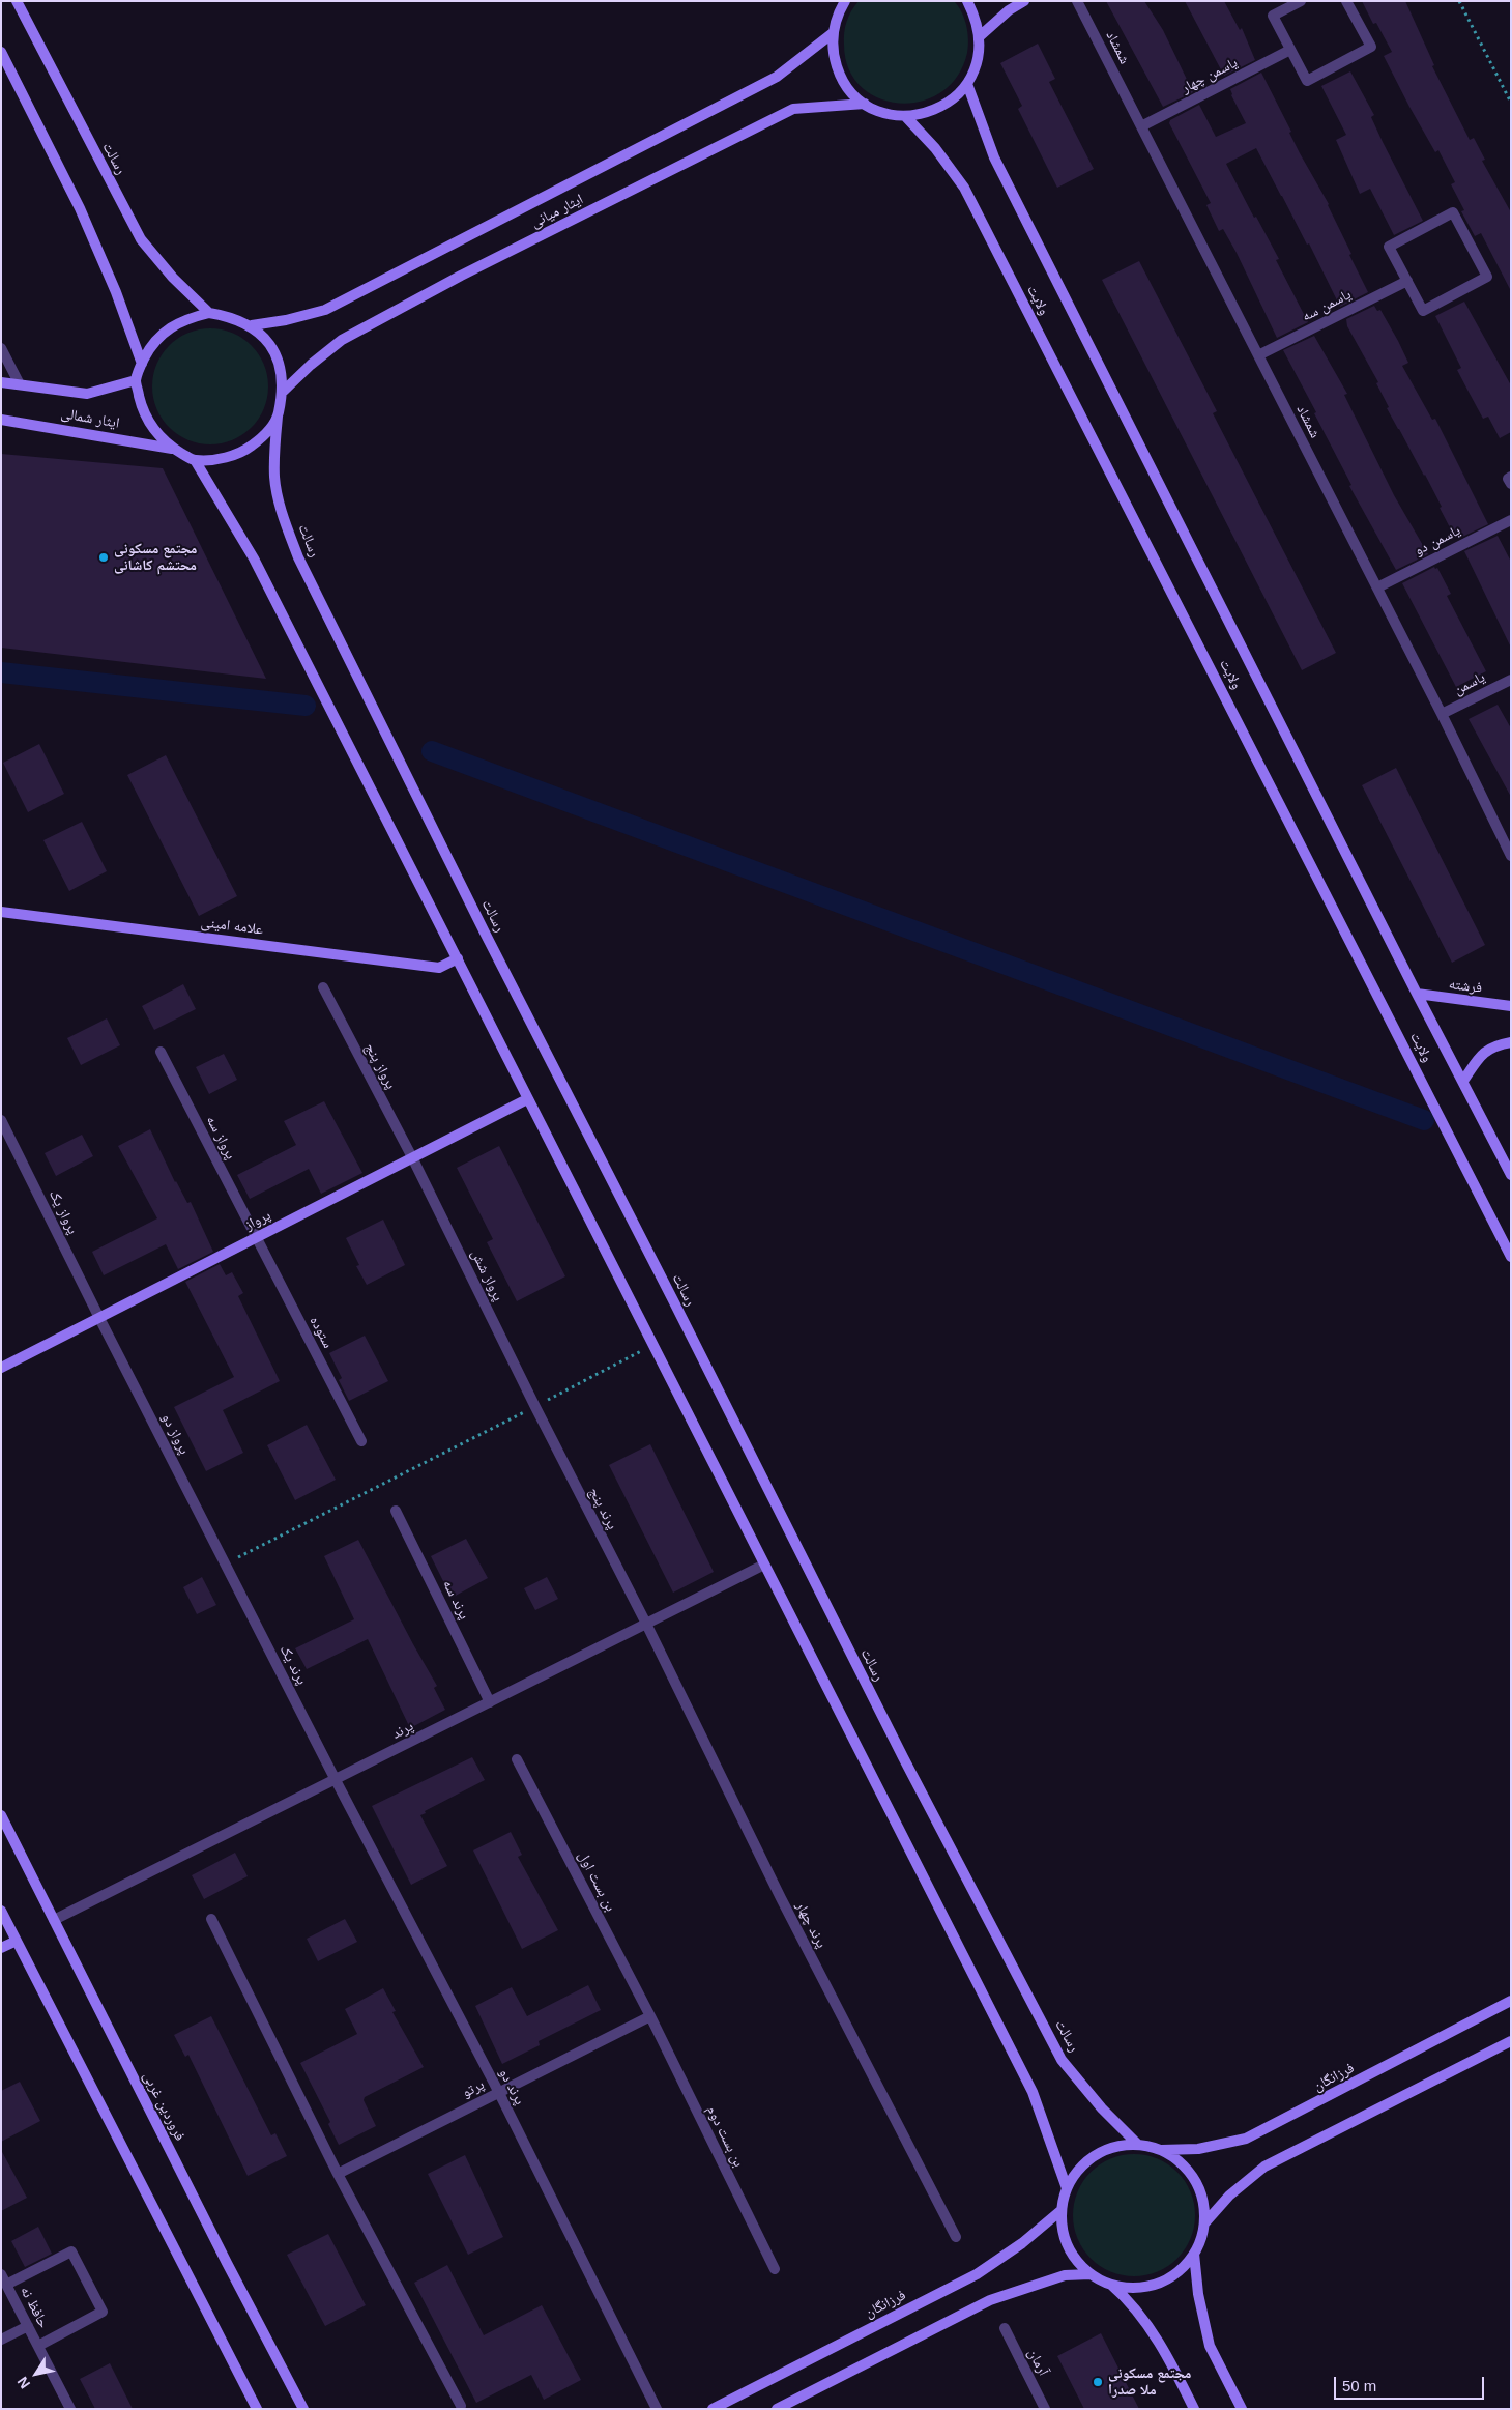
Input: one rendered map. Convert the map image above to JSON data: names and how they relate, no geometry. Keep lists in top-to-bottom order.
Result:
{
  "streets": {
    "street": [
      "شمشاد",
      "یاسمن چهار",
      "رسالت",
      "ایثار میانی",
      "ولایت",
      "یاسمن سه",
      "ایثار شمالی",
      "یاسمن دو",
      "یاسمن",
      "علامه امینی",
      "فرشته",
      "پرواز پنج",
      "پرواز سه",
      "پرواز یک",
      "پرواز",
      "پرواز شش",
      "ستوده",
      "پرواز دو",
      "پرند پنج",
      "پرند سه",
      "پرند یک",
      "پرند",
      "بن بست اول",
      "پرند چهار",
      "فرزانگان",
      "پرند دو",
      "پرتو",
      "فروردین غربی",
      "بن بست دوم",
      "حافظ نه",
      "آرمان"
    ]
  },
  "crossings": [
    ["شمشاد", "یاسمن چهار"],
    ["شمشاد", "یاسمن سه"],
    ["شمشاد", "یاسمن دو"],
    ["شمشاد", "یاسمن"],
    ["رسالت", "ایثار میانی"],
    ["رسالت", "ایثار شمالی"],
    ["رسالت", "فرزانگان"],
    ["ایثار میانی", "ایثار شمالی"],
    ["ولایت", "فرشته"],
    ["پرواز پنج", "پرواز"],
    ["پرواز پنج", "پرواز شش"],
    ["پرواز سه", "پرواز"],
    ["پرواز سه", "ستوده"],
    ["پرواز یک", "پرواز"],
    ["پرواز یک", "پرواز دو"],
    ["پرواز", "پرواز شش"],
    ["پرواز", "ستوده"],
    ["پرواز", "پرواز دو"],
    ["پرواز شش", "پرند پنج"],
    ["پرواز دو", "پرند یک"],
    ["پرند پنج", "پرند"],
    ["پرند پنج", "پرند چهار"],
    ["پرند سه", "پرند"],
    ["پرند یک", "پرند"],
    ["پرند یک", "پرند دو"],
    ["پرند", "پرند چهار"],
    ["پرند", "پرند دو"],
    ["پرند", "فروردین غربی"],
    ["بن بست اول", "پرتو"],
    ["بن بست اول", "بن بست دوم"],
    ["پرند دو", "پرتو"],
    ["پرتو", "بن بست دوم"]
  ],
  "places": ["مجتمع مسکونی محتشم کاشانی", "مجتمع مسکونی ملا صدرا"],
  "scale_bar": "50 m",
  "north": "bottom left"
}
